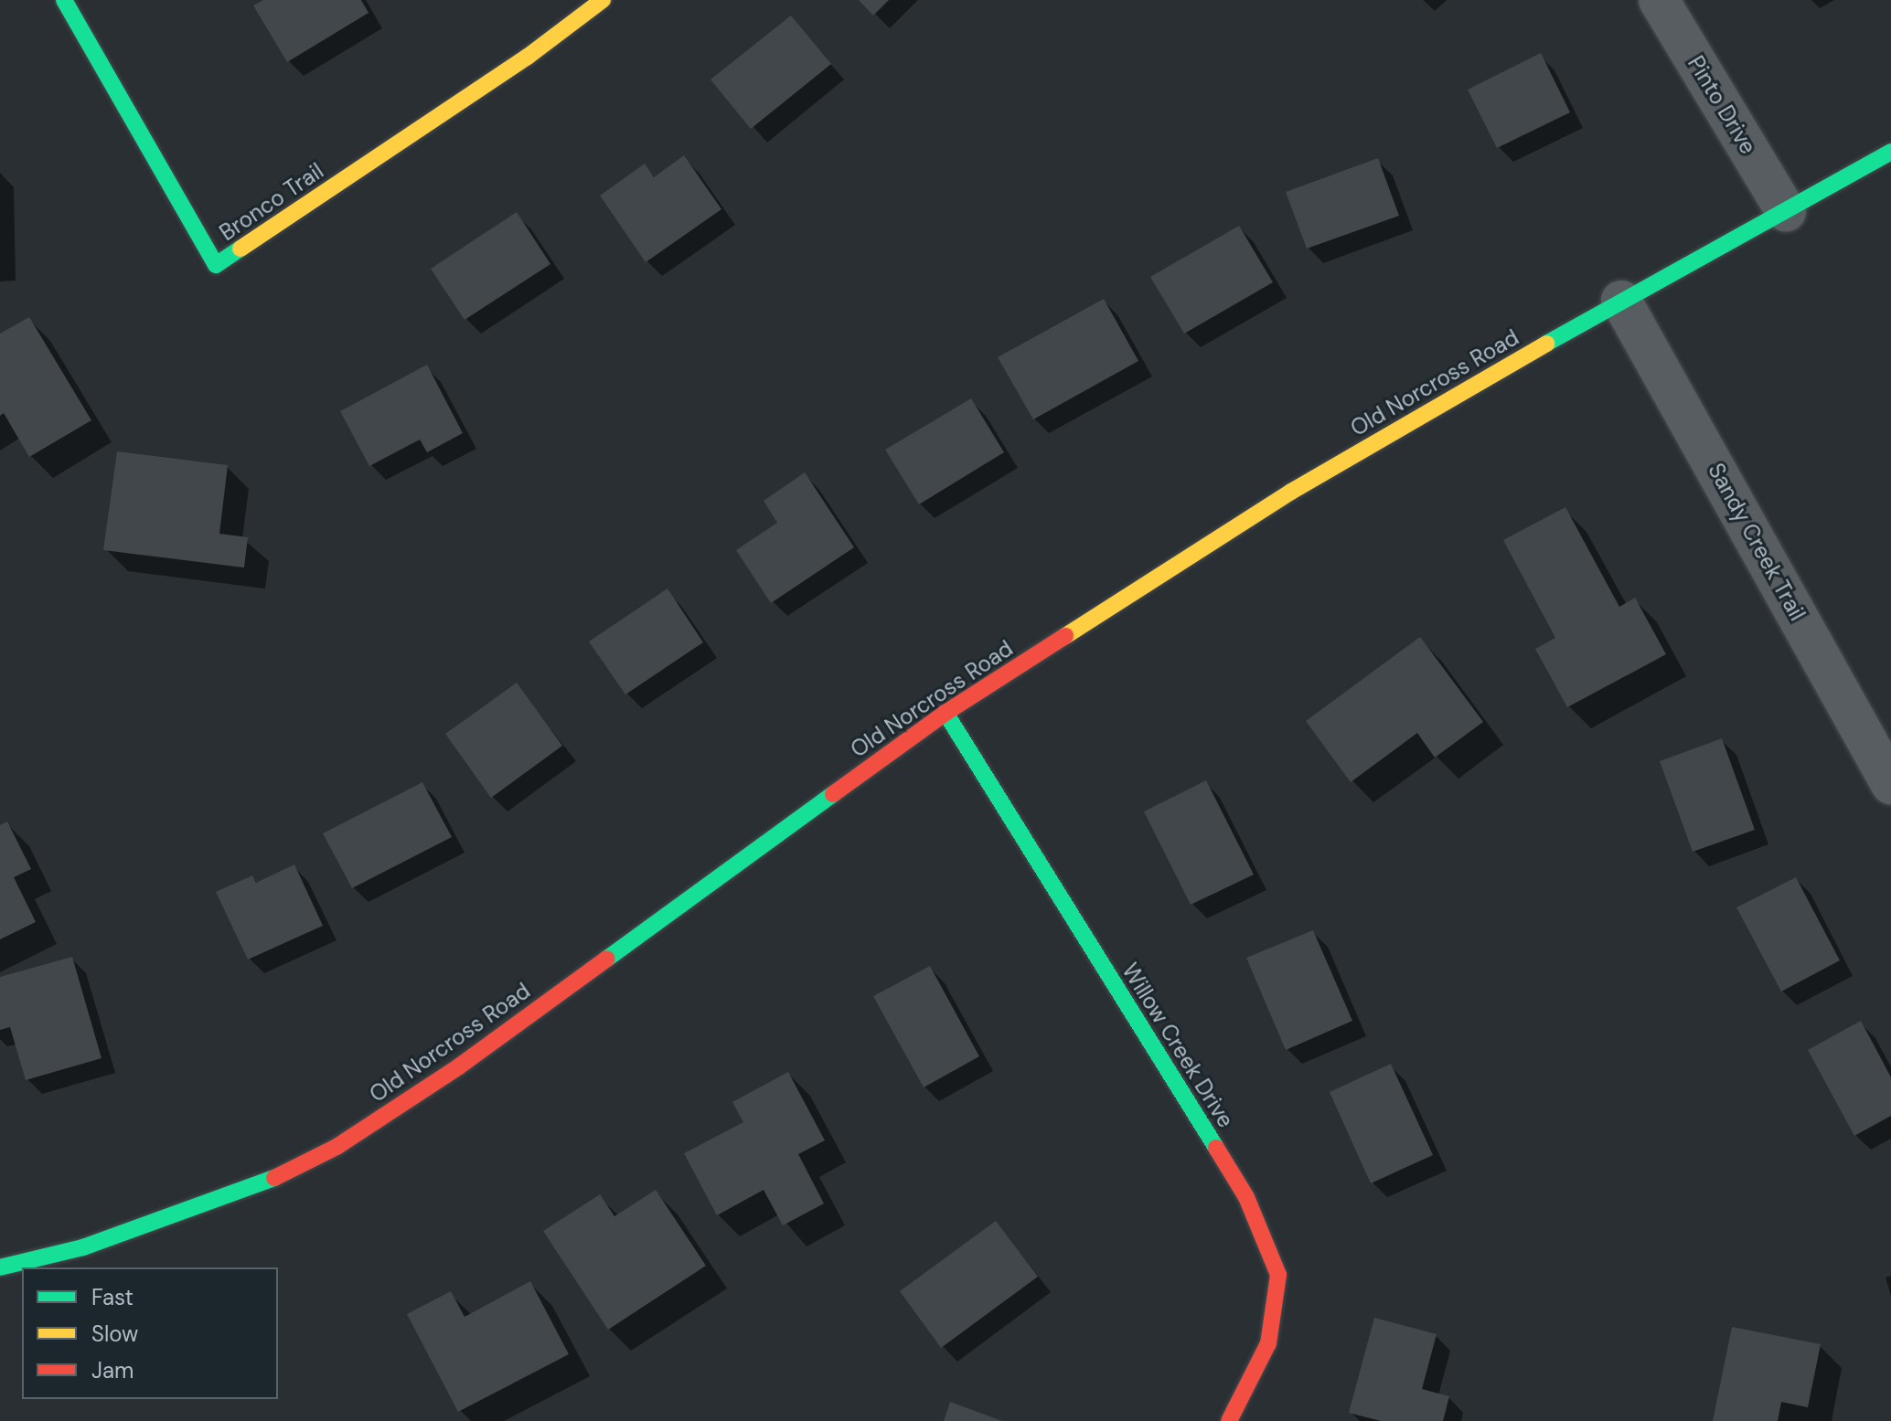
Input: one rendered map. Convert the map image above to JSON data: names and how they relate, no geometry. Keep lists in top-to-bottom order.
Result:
{
  "streets": {
    "street": [
      "Pinto Drive",
      "Bronco Trail",
      "Old Norcross Road",
      "Sandy Creek Trail",
      "Willow Creek Drive"
    ]
  },
  "crossings": [
    ["Pinto Drive", "Old Norcross Road"],
    ["Old Norcross Road", "Sandy Creek Trail"],
    ["Old Norcross Road", "Willow Creek Drive"]
  ],
  "legend": ["Fast", "Slow", "Jam"]
}
